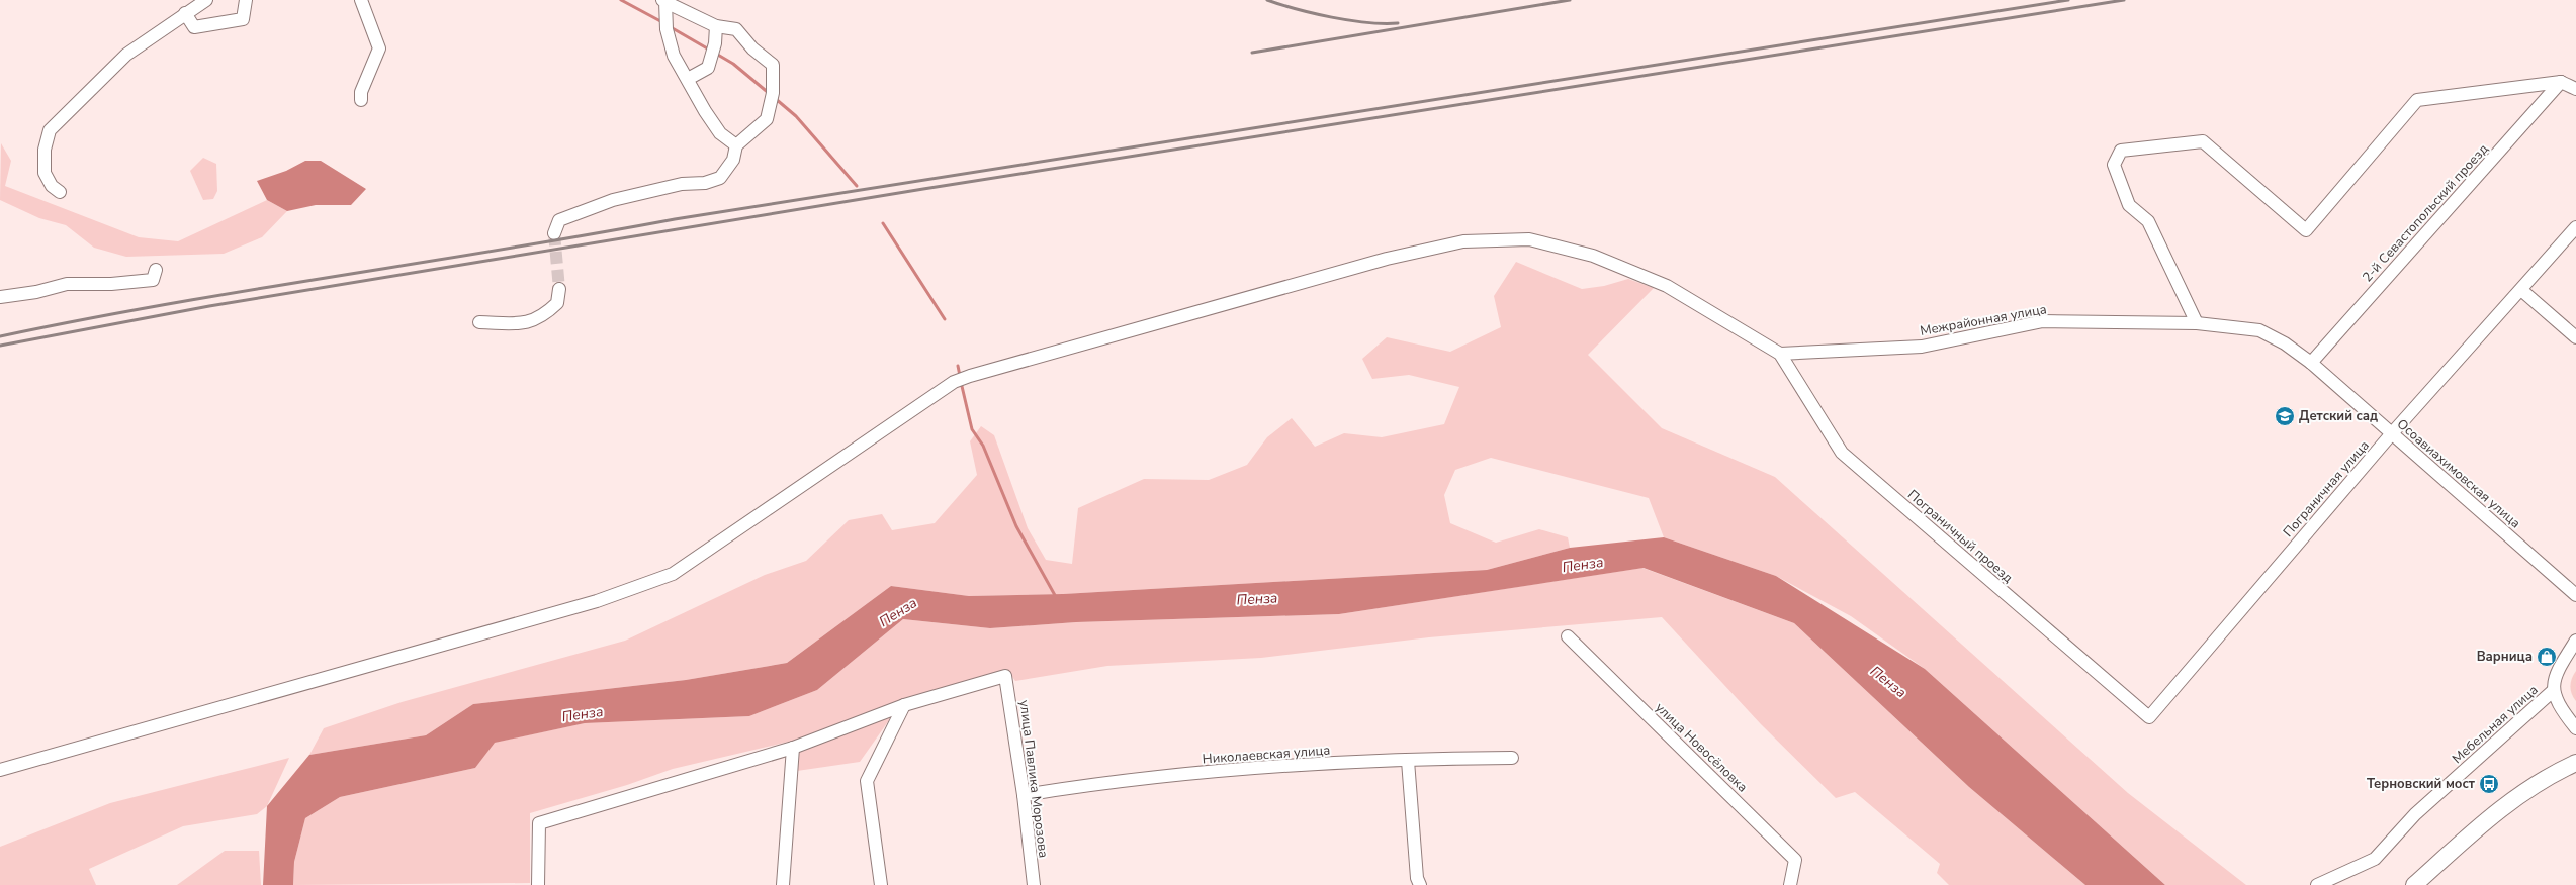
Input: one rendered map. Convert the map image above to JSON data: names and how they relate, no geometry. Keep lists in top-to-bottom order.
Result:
{
  "streets": {
    "street": [
      "2-й Севастопольский проезд",
      "Межрайонная улица",
      "Осоавиахимовская улица",
      "Пограничная улица",
      "Пограничный проезд",
      "Мебельная улица",
      "улица Новосёловка",
      "Николаевская улица",
      "улица Павлика Морозова"
    ]
  },
  "crossings": [
    ["2-й Севастопольский проезд", "Осоавиахимовская улица"],
    ["Межрайонная улица", "Осоавиахимовская улица"],
    ["Межрайонная улица", "Пограничный проезд"],
    ["Осоавиахимовская улица", "Пограничная улица"],
    ["Пограничная улица", "Пограничный проезд"],
    ["Николаевская улица", "улица Павлика Морозова"]
  ],
  "water": ["Пенза"],
  "places": {
    "school or university": ["Детский сад"],
    "shop": ["Варница"],
    "bus stop": ["Терновский мост"]
  }
}
